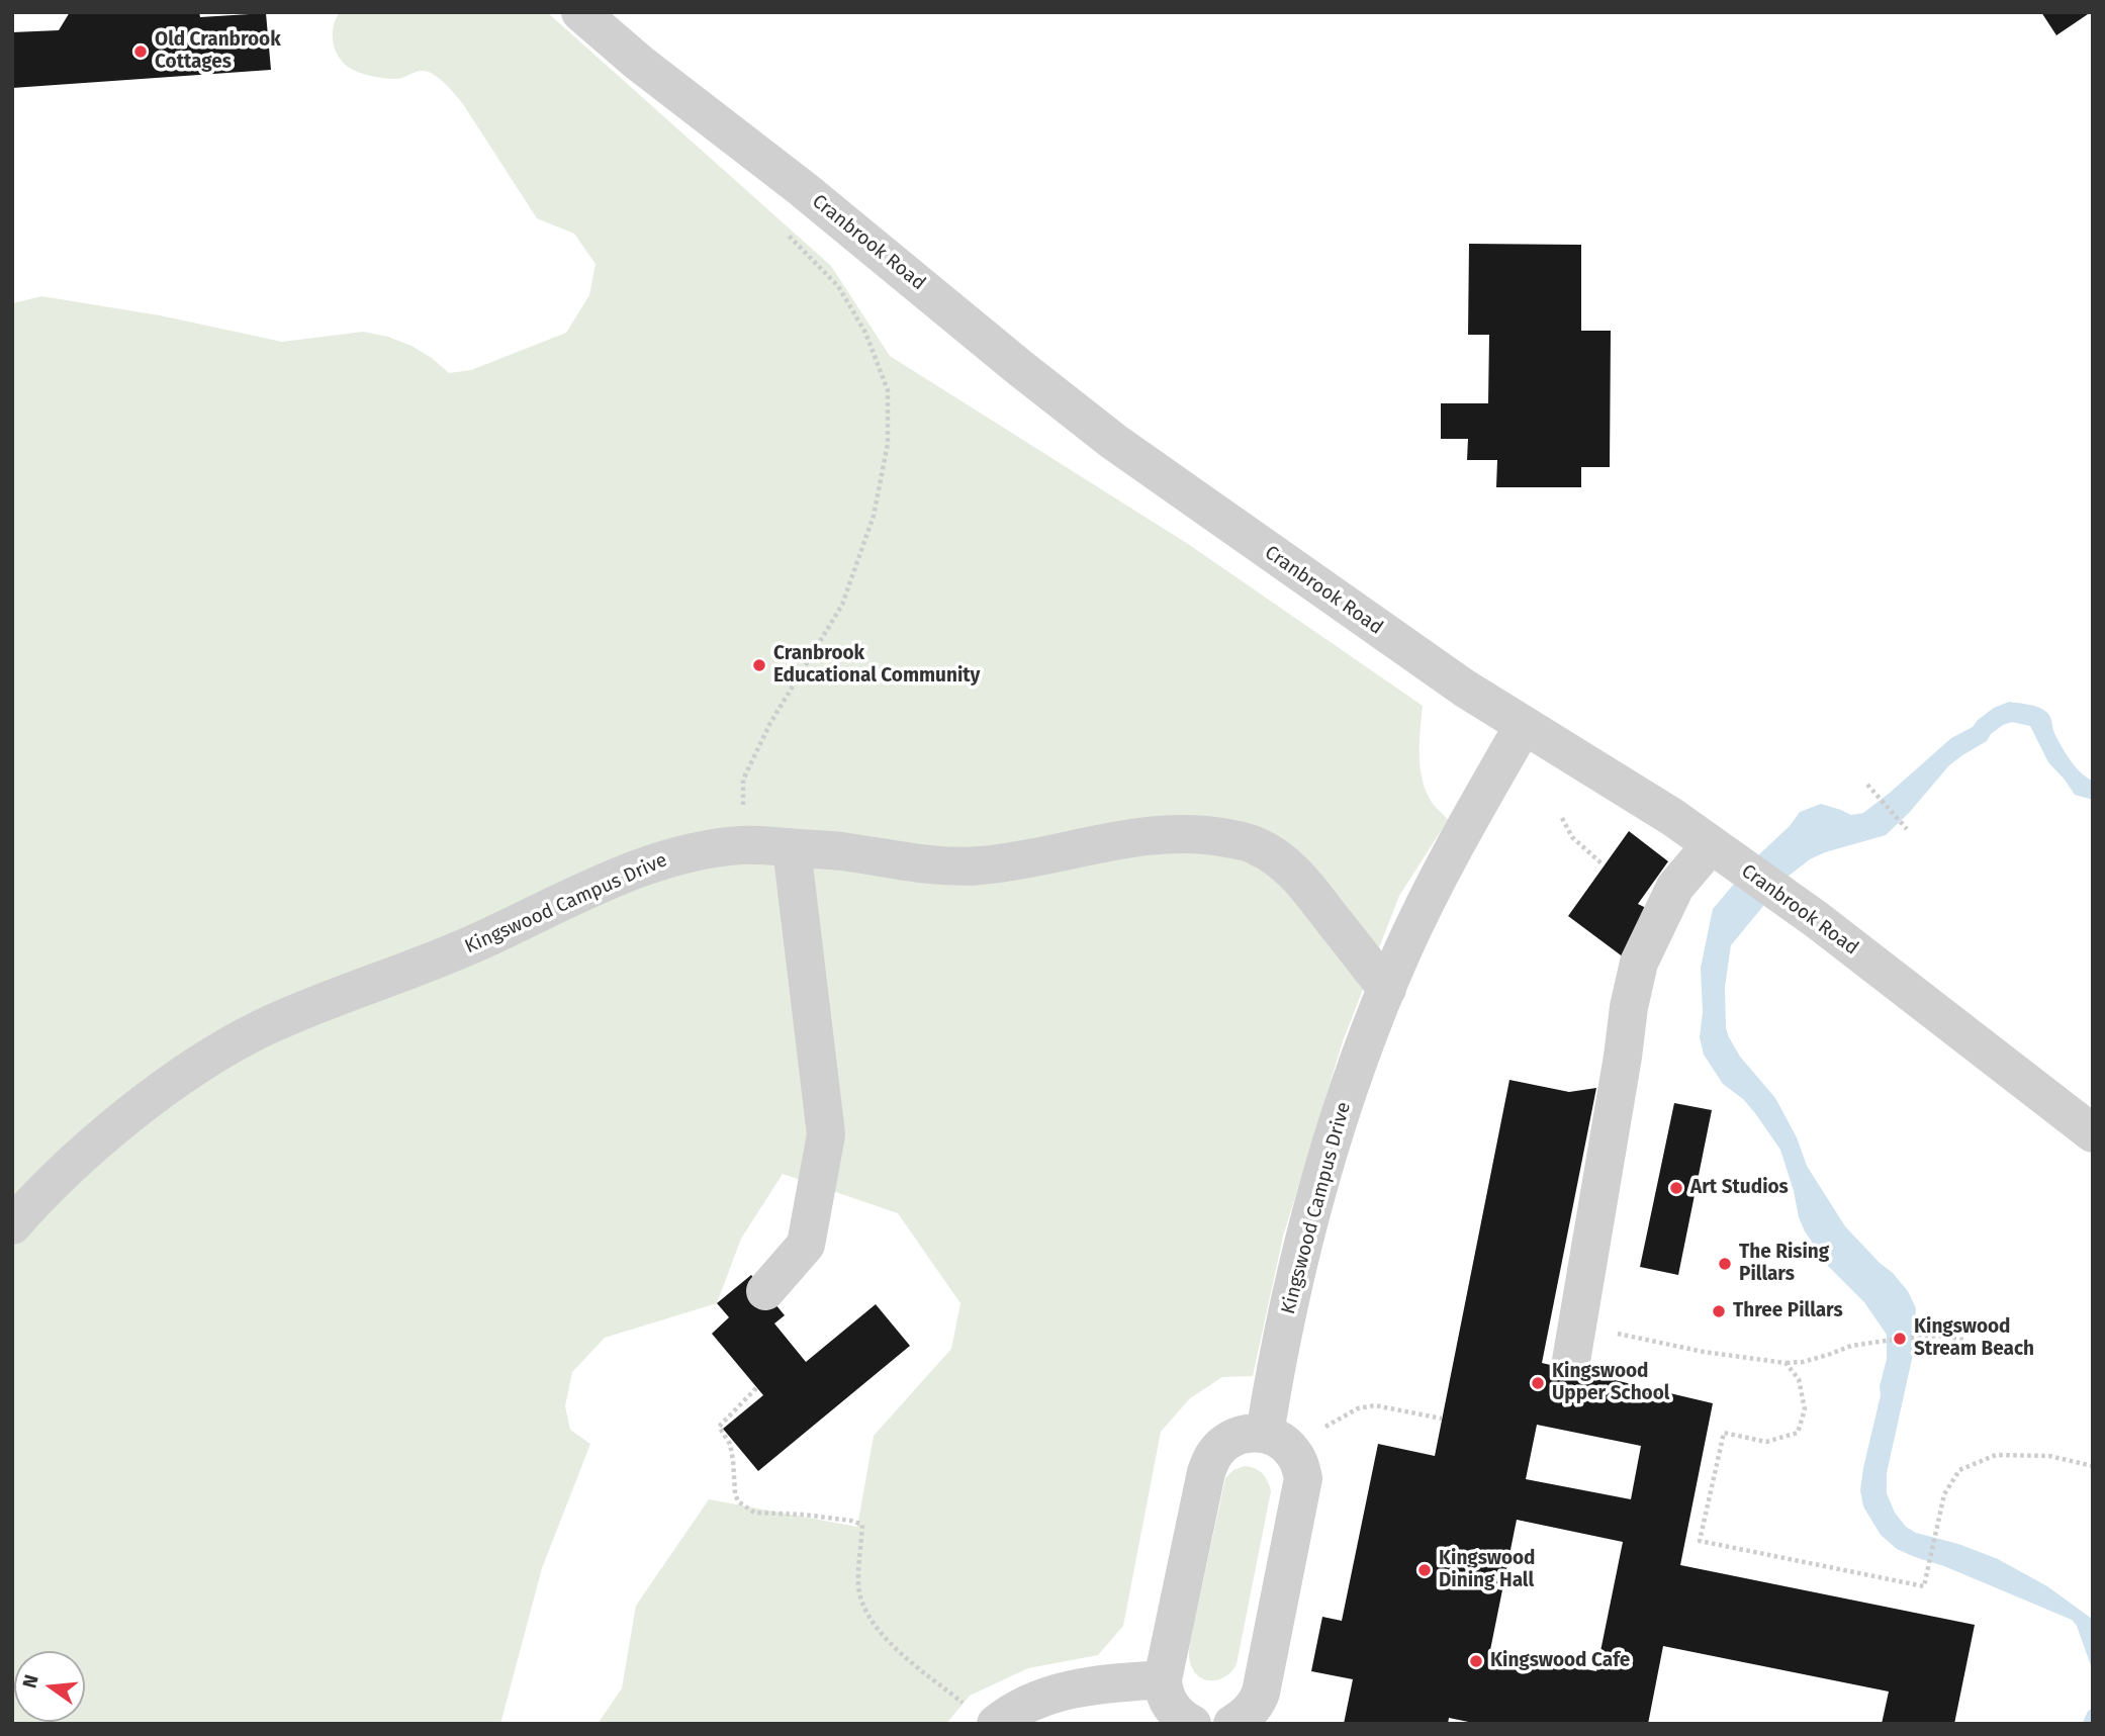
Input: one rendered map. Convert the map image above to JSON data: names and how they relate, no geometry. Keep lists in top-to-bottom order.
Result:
{
  "streets": {
    "street": ["Cranbrook Road", "Kingswood Campus Drive"]
  },
  "crossings": [
    ["Cranbrook Road", "Kingswood Campus Drive"]
  ],
  "places": [
    "Old Cranbrook Cottages",
    "Cranbrook Educational Community",
    "Art Studios",
    "The Rising Pillars",
    "Three Pillars",
    "Kingswood Stream Beach",
    "Kingswood Upper School",
    "Kingswood Dining Hall",
    "Kingswood Cafe"
  ],
  "north": "left"
}
